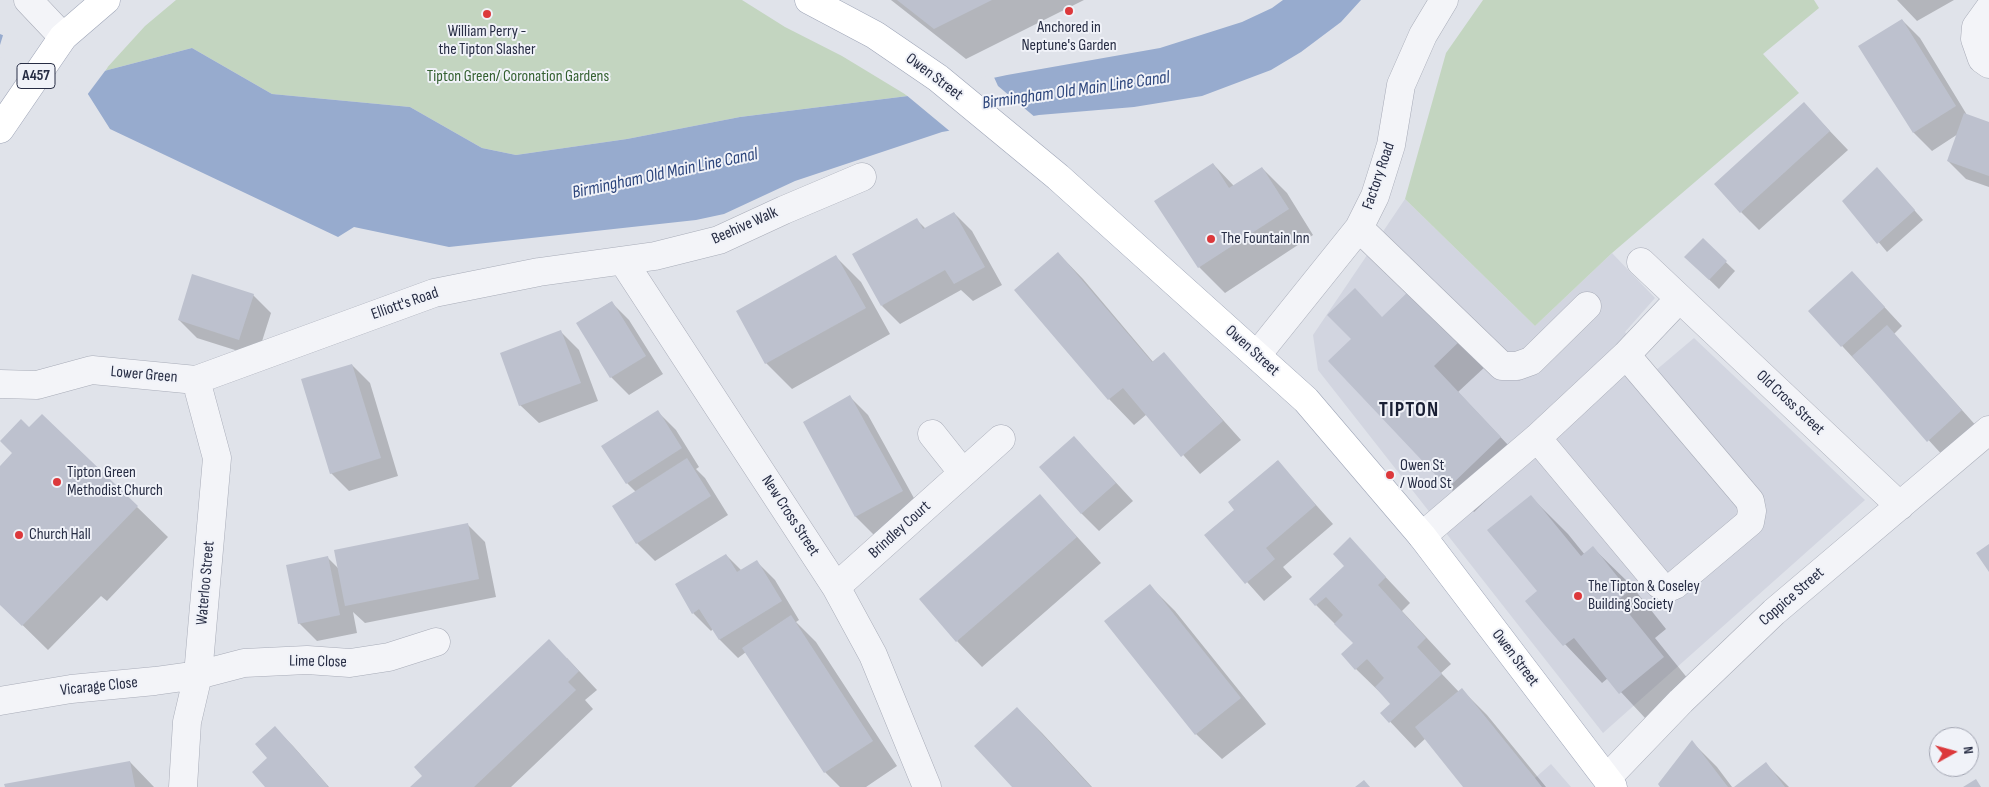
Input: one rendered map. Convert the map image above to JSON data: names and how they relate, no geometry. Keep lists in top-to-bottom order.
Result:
{
  "streets": {
    "main road": ["A457", "Owen Street"],
    "street": [
      "Factory Road",
      "Beehive Walk",
      "Elliott's Road",
      "Lower Green",
      "Old Cross Street",
      "New Cross Street",
      "Brindley Court",
      "Waterloo Street",
      "Coppice Street",
      "Lime Close",
      "Vicarage Close"
    ]
  },
  "crossings": [
    ["Owen Street", "Factory Road"],
    ["Owen Street", "Coppice Street"],
    ["Beehive Walk", "Elliott's Road"],
    ["Beehive Walk", "New Cross Street"],
    ["Elliott's Road", "Lower Green"],
    ["Elliott's Road", "New Cross Street"],
    ["Elliott's Road", "Waterloo Street"],
    ["Lower Green", "Waterloo Street"],
    ["Old Cross Street", "Coppice Street"],
    ["New Cross Street", "Brindley Court"],
    ["Waterloo Street", "Lime Close"],
    ["Waterloo Street", "Vicarage Close"],
    ["Lime Close", "Vicarage Close"]
  ],
  "districts": ["TIPTON"],
  "water": ["Birmingham Old Main Line Canal"],
  "parks": ["Tipton Green/ Coronation Gardens"],
  "places": [
    "Anchored in Neptune's Garden",
    "William Perry - the Tipton Slasher",
    "The Fountain Inn",
    "Owen St / Wood St",
    "Tipton Green Methodist Church",
    "Church Hall",
    "The Tipton & Coseley Building Society"
  ],
  "north": "right"
}
